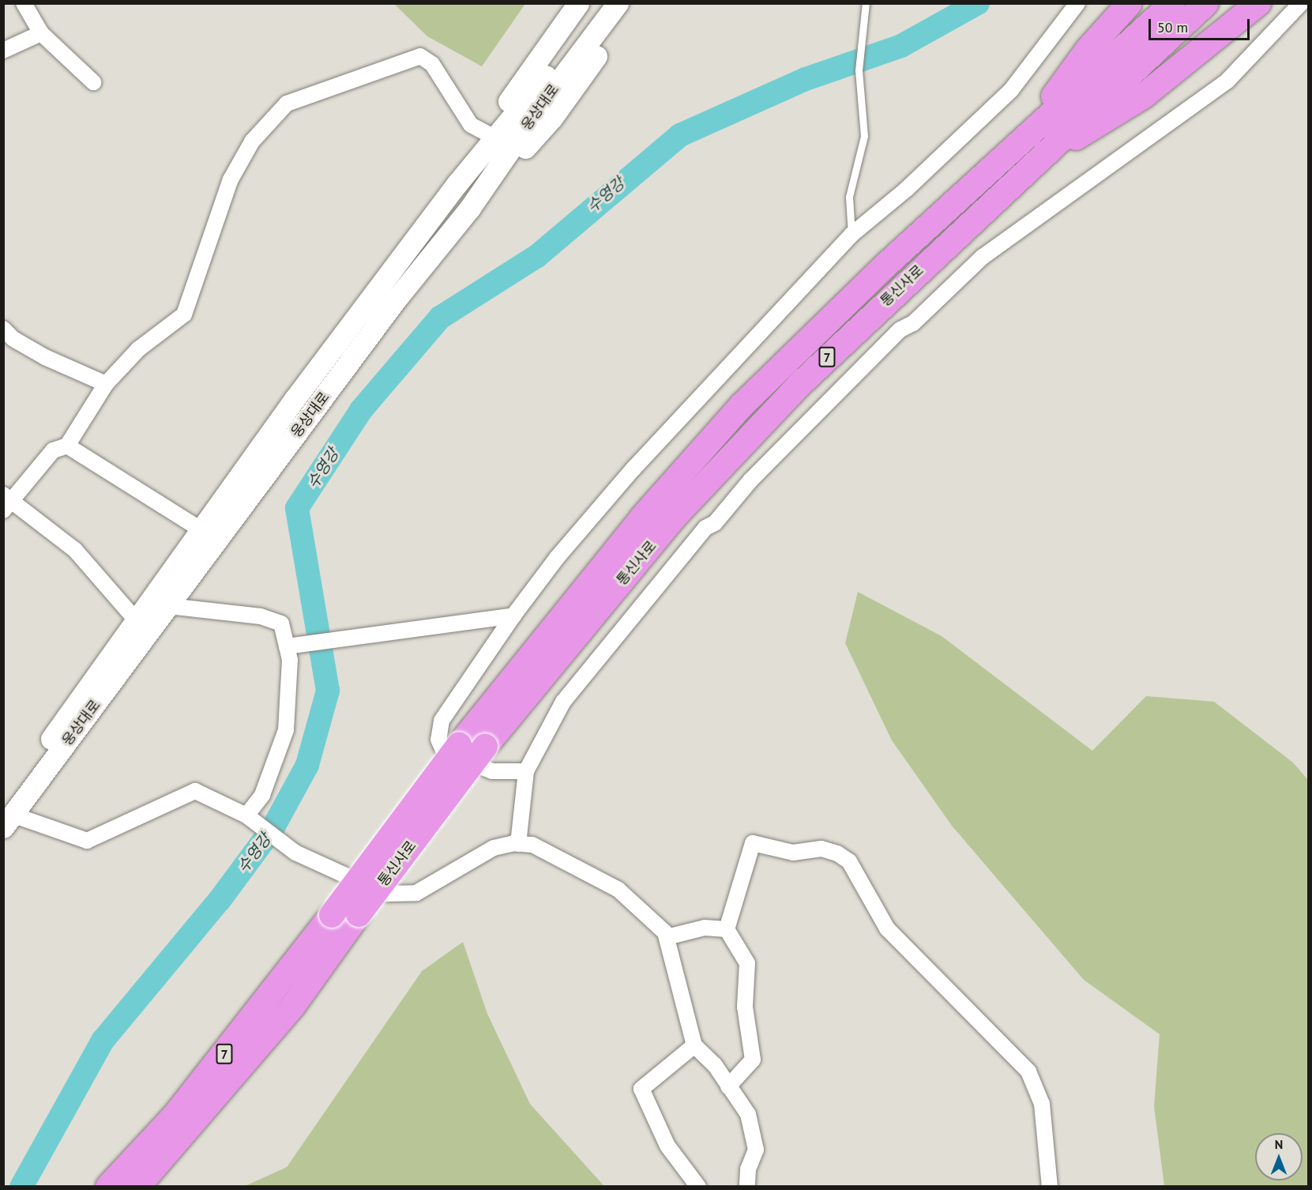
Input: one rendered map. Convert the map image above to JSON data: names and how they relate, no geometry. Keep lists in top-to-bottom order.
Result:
{
  "streets": {
    "highway": ["통신사로", "7"],
    "main road": ["웅상대로"]
  },
  "water": ["수영강"],
  "scale_bar": "50 m",
  "north": "top"
}
